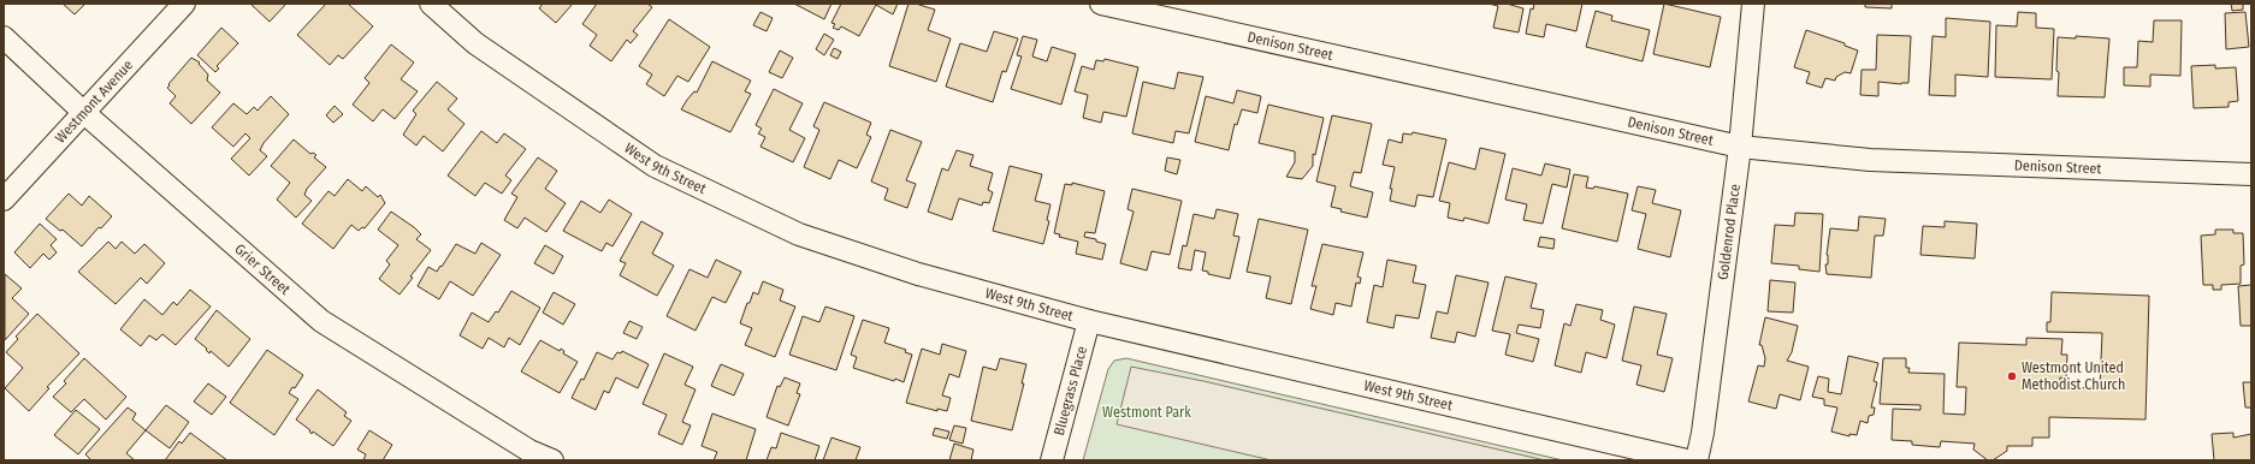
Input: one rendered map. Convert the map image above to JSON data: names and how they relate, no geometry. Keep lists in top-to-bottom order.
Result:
{
  "streets": {
    "street": [
      "Denison Street",
      "Westmont Avenue",
      "West 9th Street",
      "Goldenrod Place",
      "Grier Street",
      "Bluegrass Place"
    ]
  },
  "crossings": [
    ["Denison Street", "Goldenrod Place"],
    ["Westmont Avenue", "Grier Street"],
    ["West 9th Street", "Bluegrass Place"]
  ],
  "parks": ["Westmont Park"],
  "places": ["Westmont United Methodist Church"]
}
